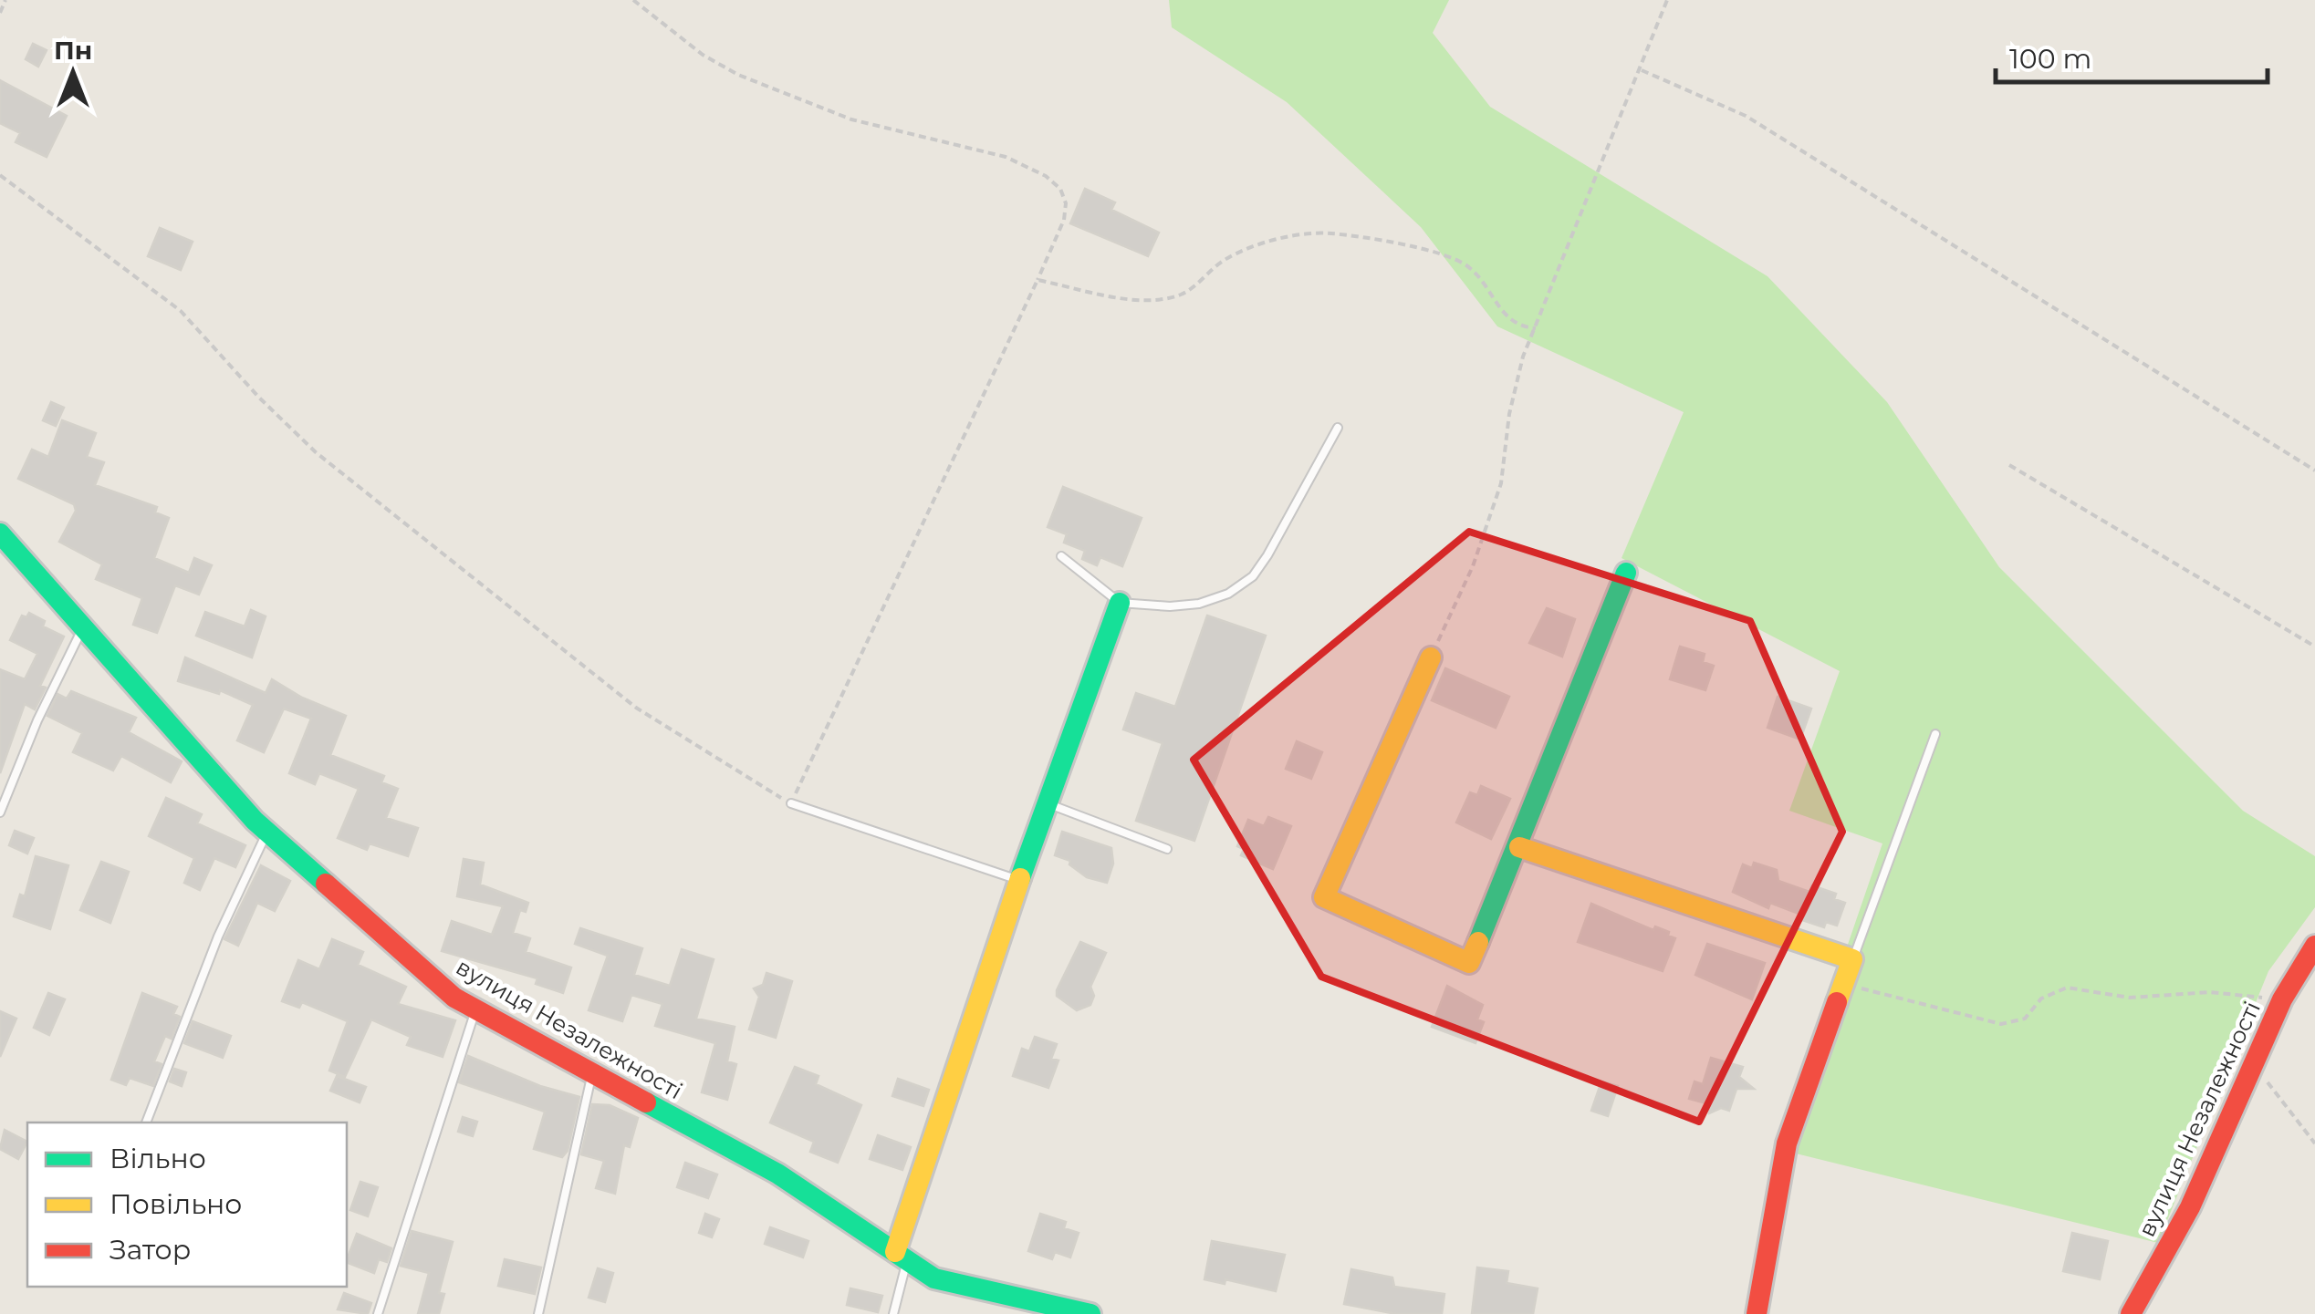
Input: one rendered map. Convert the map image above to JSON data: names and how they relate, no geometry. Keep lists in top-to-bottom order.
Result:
{
  "streets": {
    "street": ["вулиця Незалежності"]
  },
  "legend": ["Вільно", "Повільно", "Затор"],
  "scale_bar": "100 m",
  "north": "top"
}
